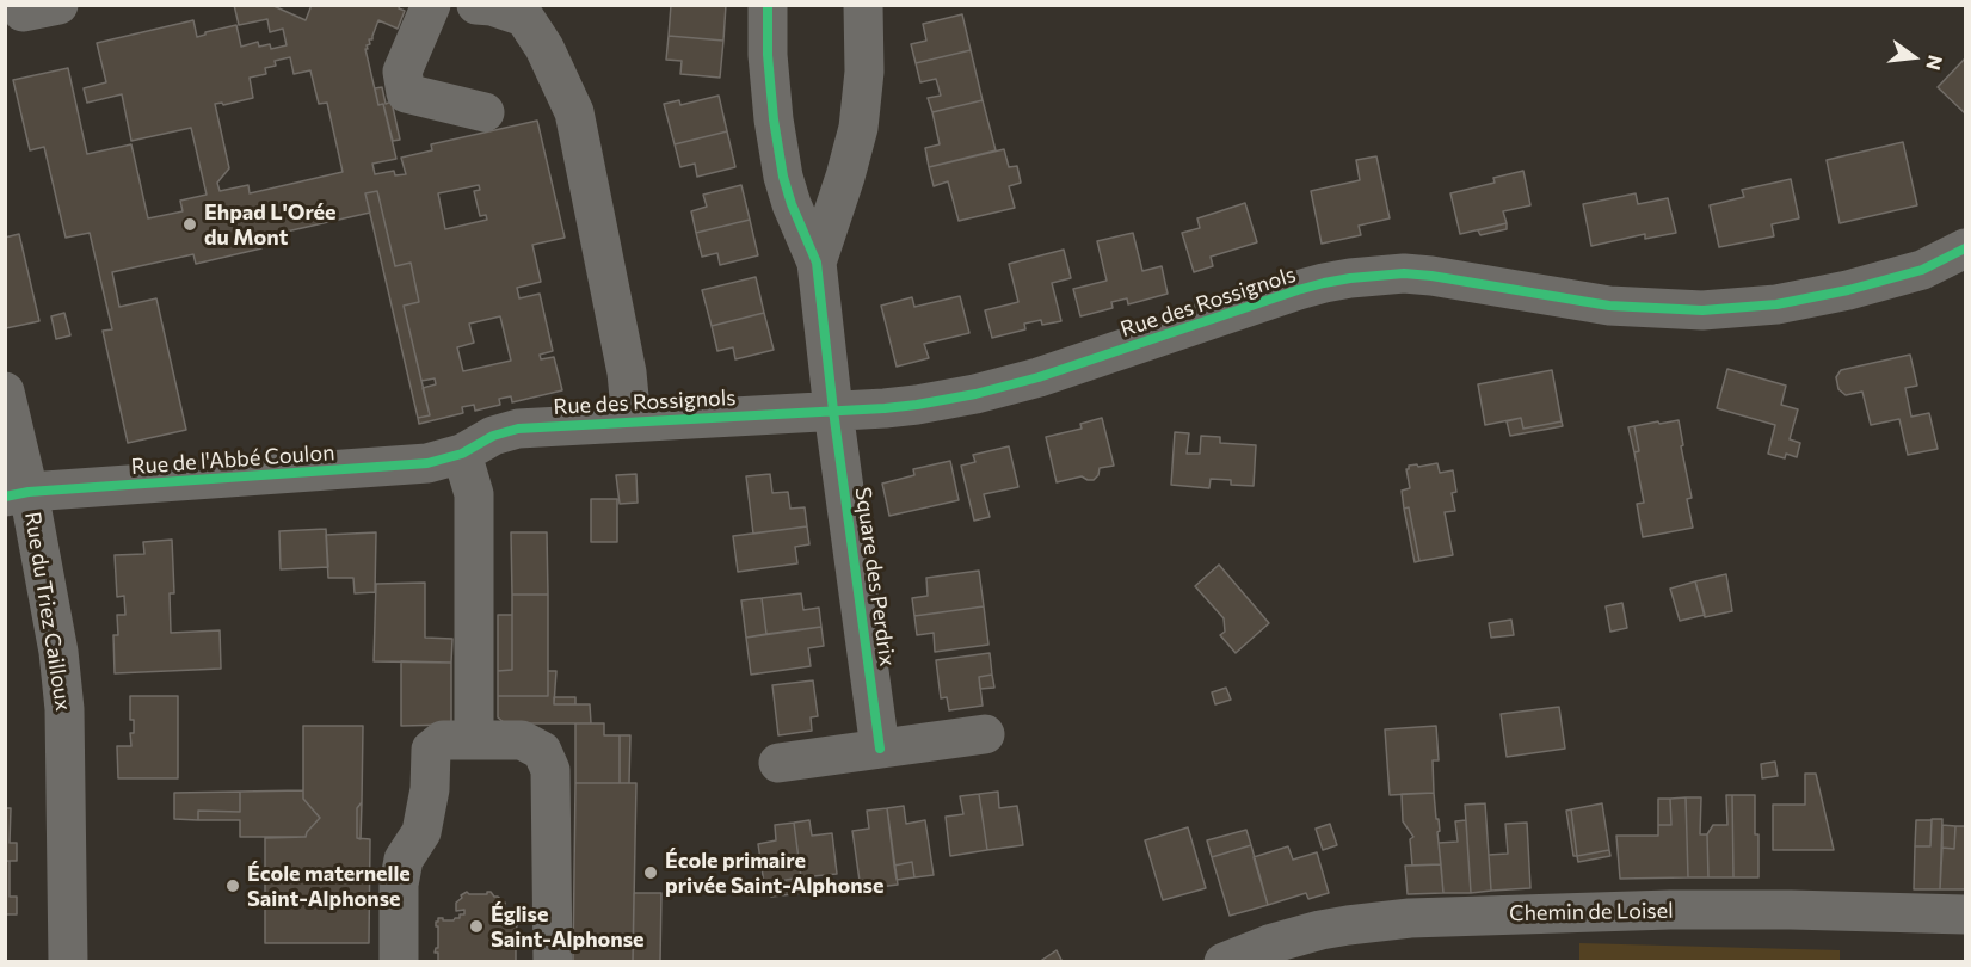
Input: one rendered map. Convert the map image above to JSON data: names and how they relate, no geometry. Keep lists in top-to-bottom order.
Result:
{
  "streets": {
    "street": [
      "Rue des Rossignols",
      "Rue de l'Abbé Coulon",
      "Square des Perdrix",
      "Rue du Triez Cailloux",
      "Chemin de Loisel"
    ]
  },
  "crossings": [
    ["Rue des Rossignols", "Rue de l'Abbé Coulon"],
    ["Rue des Rossignols", "Square des Perdrix"],
    ["Rue de l'Abbé Coulon", "Rue du Triez Cailloux"]
  ],
  "places": [
    "Ehpad L'Orée du Mont",
    "École primaire privée Saint-Alphonse",
    "École maternelle Saint-Alphonse",
    "Église Saint-Alphonse"
  ],
  "north": "right"
}
